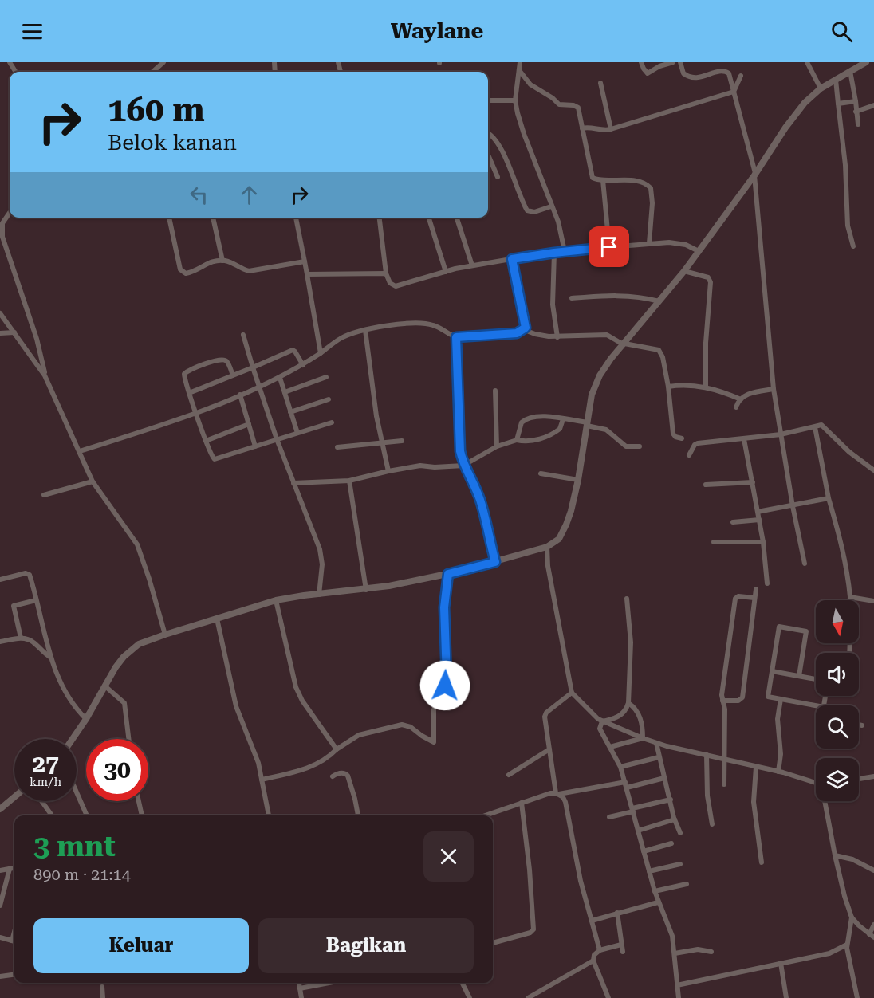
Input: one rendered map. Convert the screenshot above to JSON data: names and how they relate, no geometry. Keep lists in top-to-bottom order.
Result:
{
  "north": "bottom",
  "page": {
    "header": "Waylane",
    "turn": ["160 m", "Belok kanan"],
    "speed": "27 km/h",
    "limit": "30",
    "heading": ["3 mnt", "890 m · 21:14"],
    "buttons": ["Keluar", "Bagikan"]
  }
}
